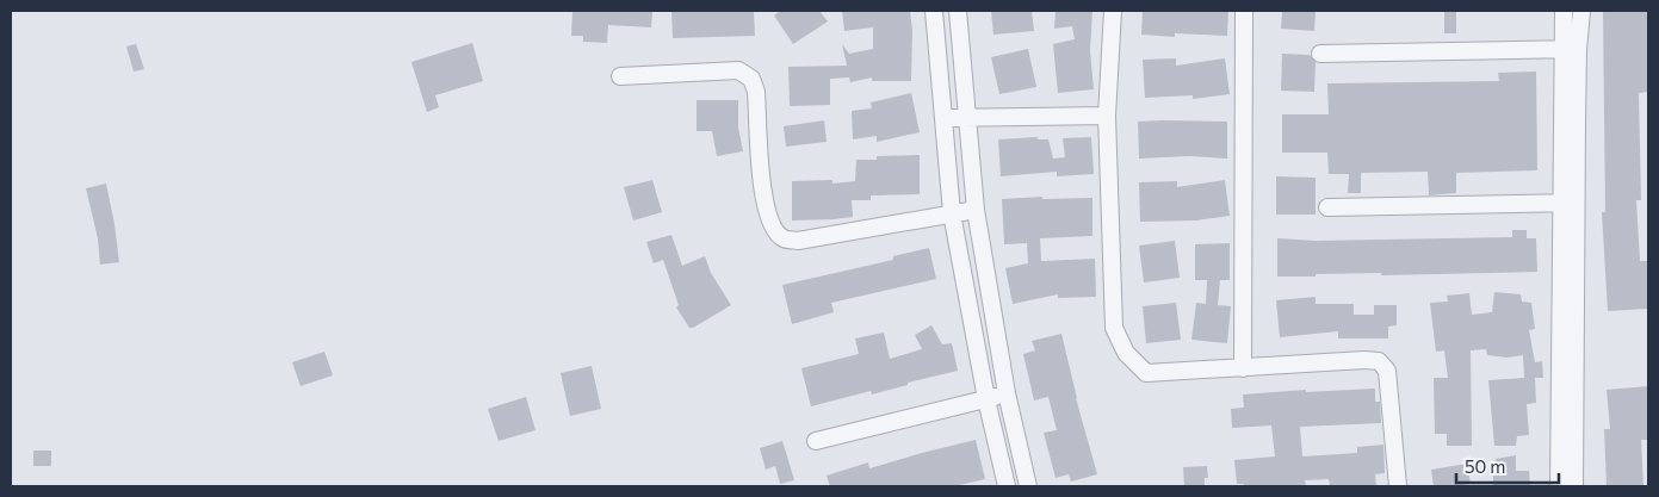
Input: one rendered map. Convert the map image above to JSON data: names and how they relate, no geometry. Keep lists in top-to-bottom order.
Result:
{
  "scale_bar": "50 m"
}
